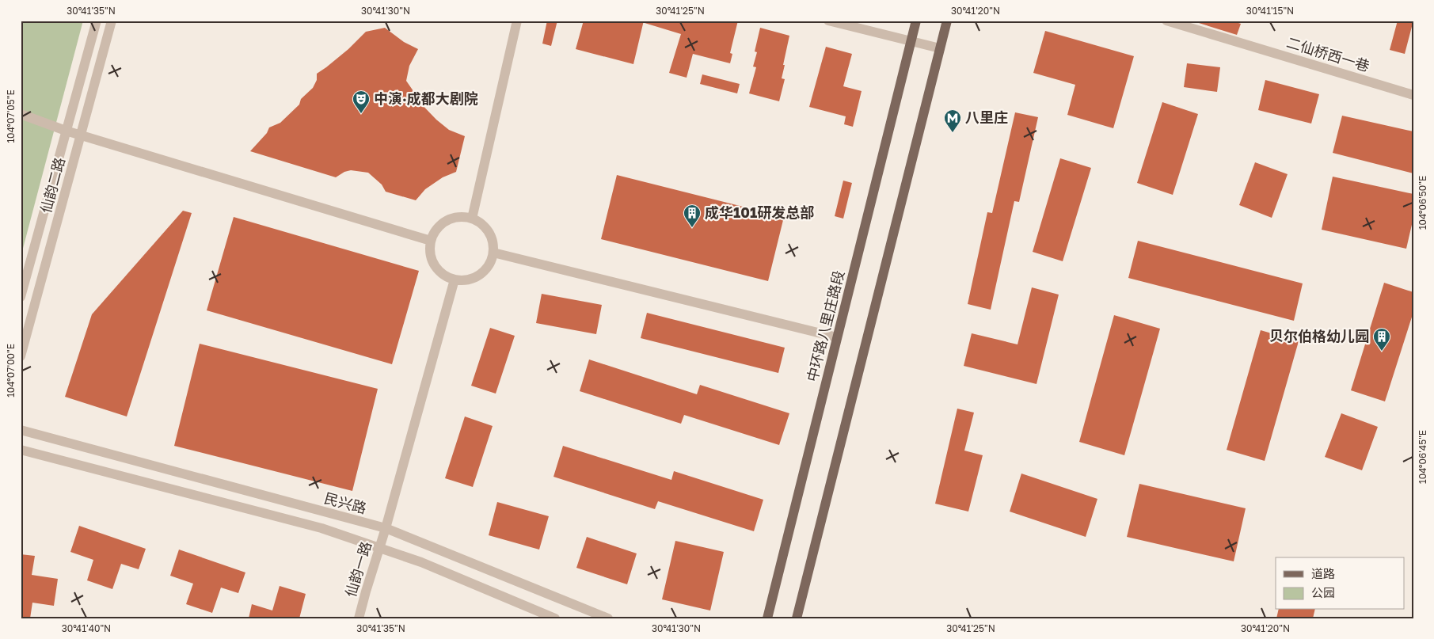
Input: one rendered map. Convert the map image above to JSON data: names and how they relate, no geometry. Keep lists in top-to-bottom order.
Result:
{
  "streets": {
    "main road": ["中环路八里庄路段"],
    "street": [
      "二仙桥西一巷",
      "仙韵二路",
      "民兴路",
      "仙韵一路"
    ]
  },
  "crossings": [
    ["民兴路", "仙韵一路"]
  ],
  "places": {
    "theatre": ["中演·成都大剧院"],
    "metro station": ["八里庄"],
    "building": ["成华101研发总部", "贝尔伯格幼儿园"]
  },
  "legend": ["道路", "公园"],
  "coordinates": [
    "30°41'35\"N",
    "30°41'30\"N",
    "30°41'25\"N",
    "30°41'20\"N",
    "30°41'15\"N",
    "104°07'05\"E",
    "104°06'50\"E",
    "104°07'00\"E",
    "104°06'45\"E",
    "30°41'40\"N"
  ]
}
